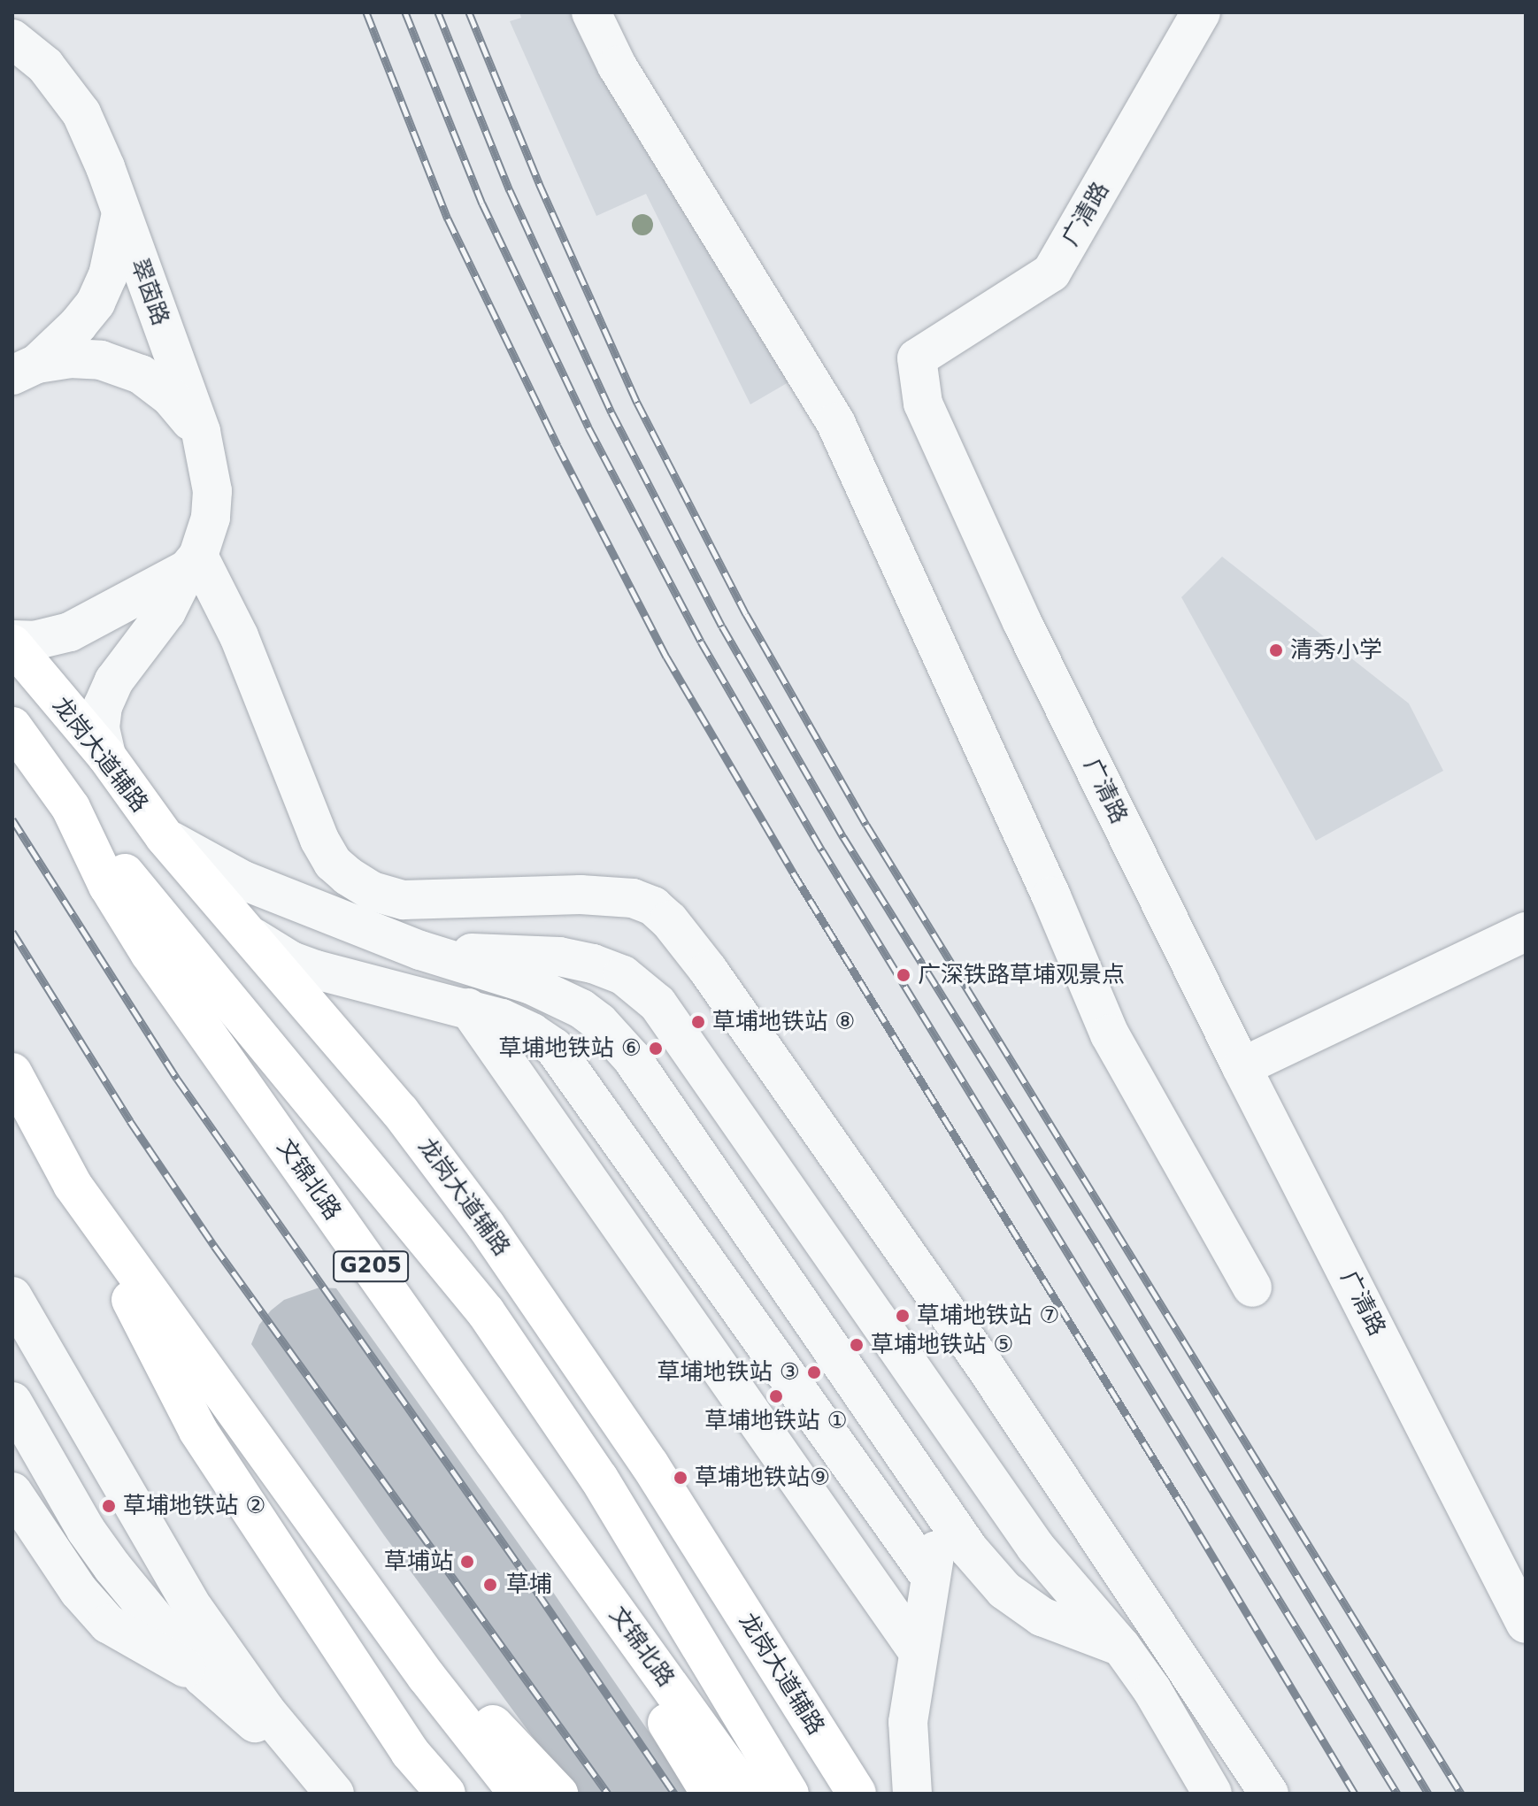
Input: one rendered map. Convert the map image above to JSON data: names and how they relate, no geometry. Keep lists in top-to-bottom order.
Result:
{
  "streets": {
    "main road": ["龙岗大道辅路", "文锦北路", "G205"],
    "street": ["广清路", "翠茵路"]
  },
  "crossings": [
    ["翠茵路", "龙岗大道辅路"]
  ],
  "places": [
    "清秀小学",
    "广深铁路草埔观景点",
    "草埔地铁站 ⑧",
    "草埔地铁站 ⑥",
    "草埔地铁站 ⑦",
    "草埔地铁站 ⑤",
    "草埔地铁站 ③",
    "草埔地铁站 ①",
    "草埔地铁站⑨",
    "草埔地铁站 ②",
    "草埔站",
    "草埔"
  ]
}
